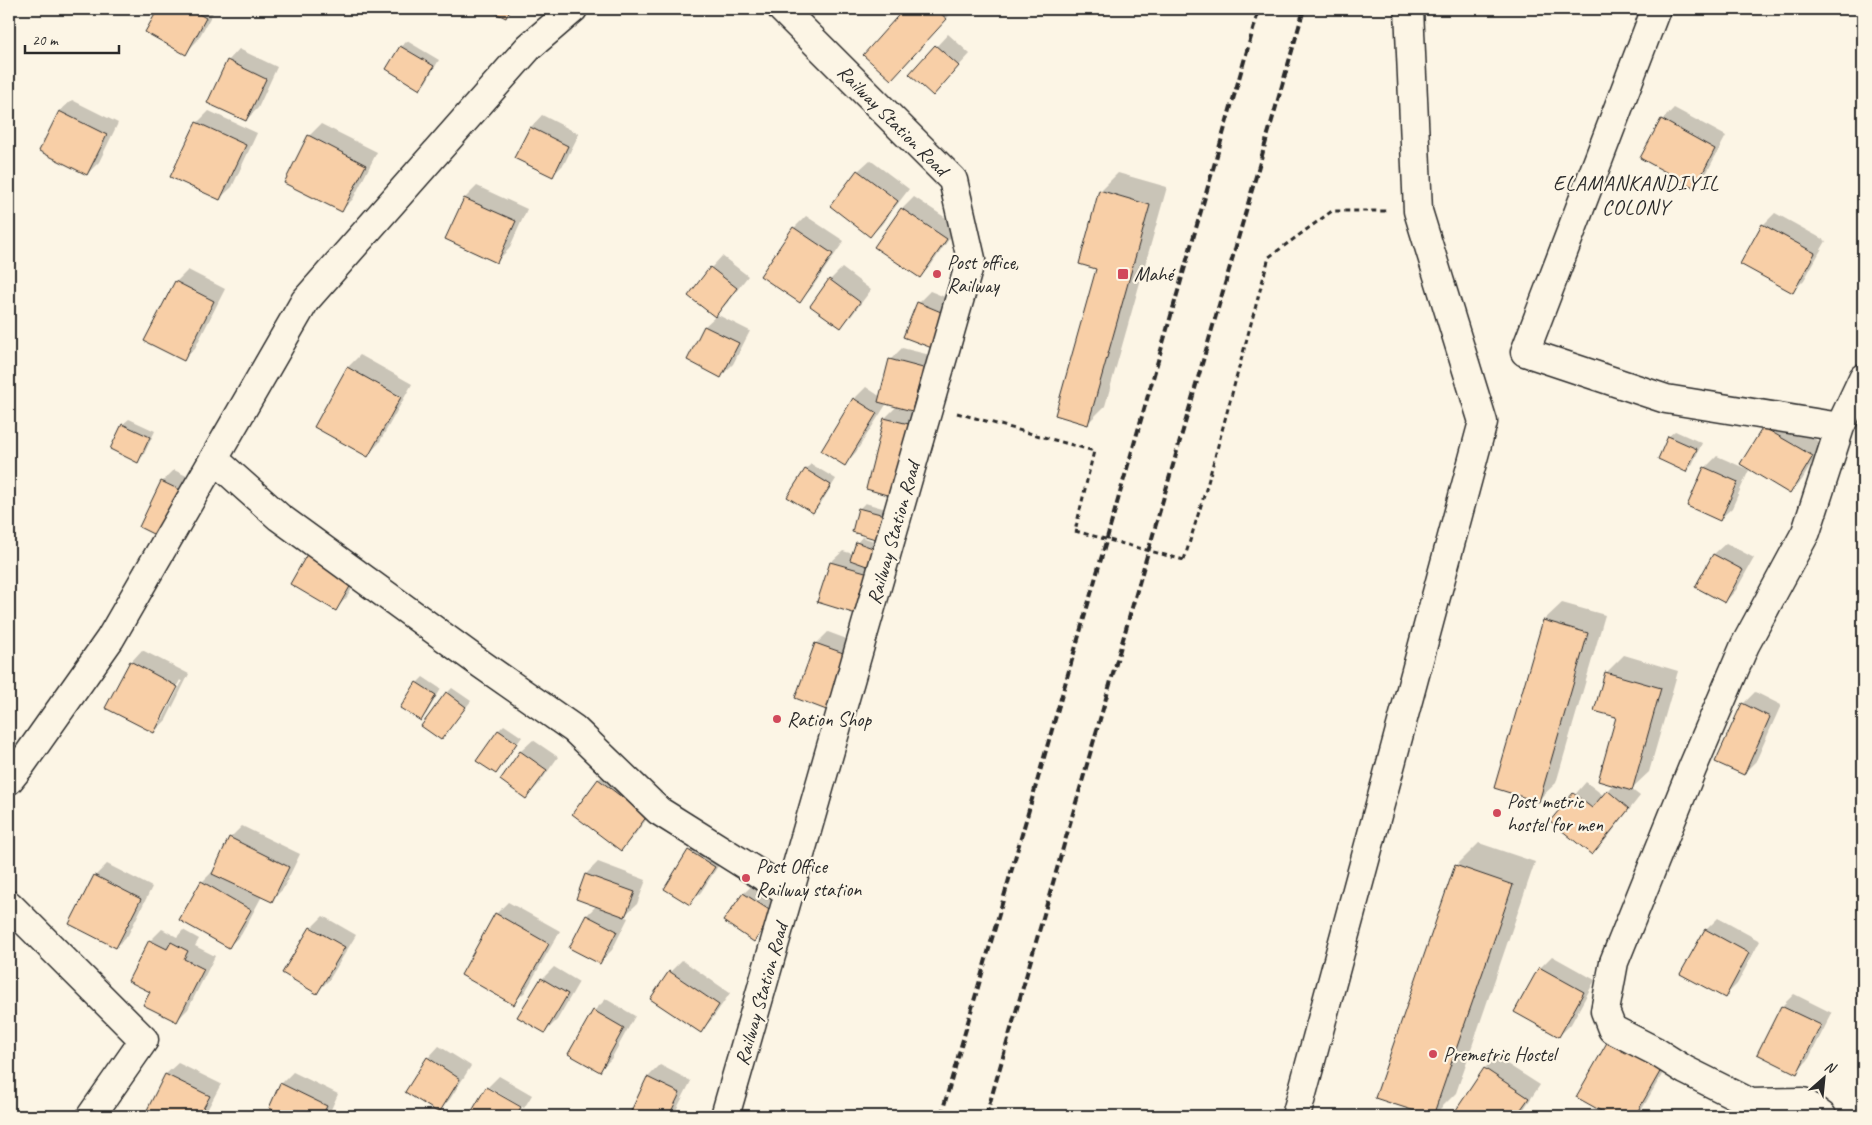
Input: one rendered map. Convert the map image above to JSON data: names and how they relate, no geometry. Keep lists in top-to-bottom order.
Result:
{
  "streets": {
    "street": ["Railway Station Road"]
  },
  "districts": ["ELAMANKANDIYIL COLONY"],
  "places": {
    "other": [
      "Post office, Railway",
      "Ration Shop",
      "Post metric hostel for men",
      "Post Office Railway station",
      "Premetric Hostel"
    ],
    "transit": ["Mahé"]
  },
  "scale_bar": "20 m",
  "north": "top right"
}
